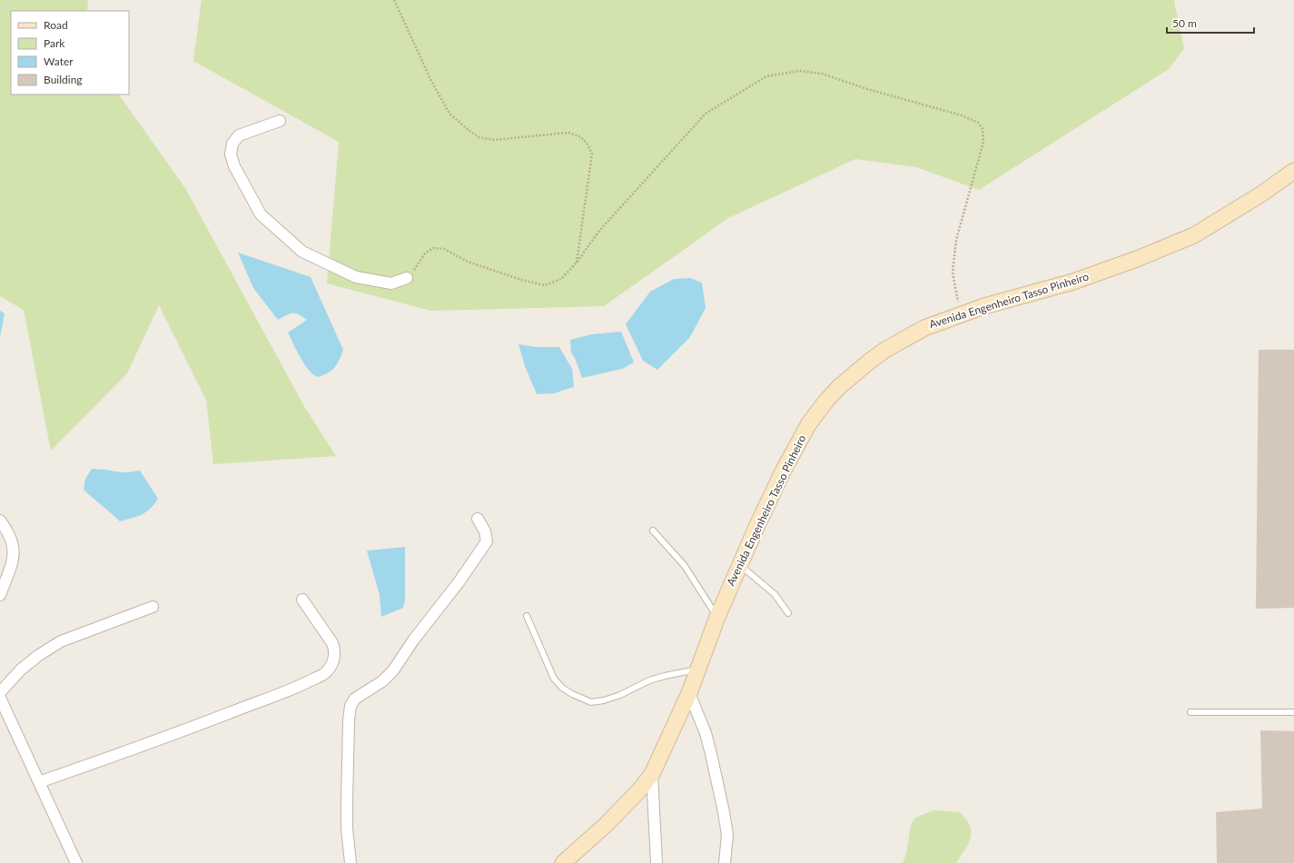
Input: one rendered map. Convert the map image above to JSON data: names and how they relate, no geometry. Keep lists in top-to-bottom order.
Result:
{
  "streets": {
    "main road": ["Avenida Engenheiro Tasso Pinheiro"]
  },
  "legend": [
    "Road",
    "Park",
    "Water",
    "Building"
  ],
  "scale_bar": "50 m"
}
